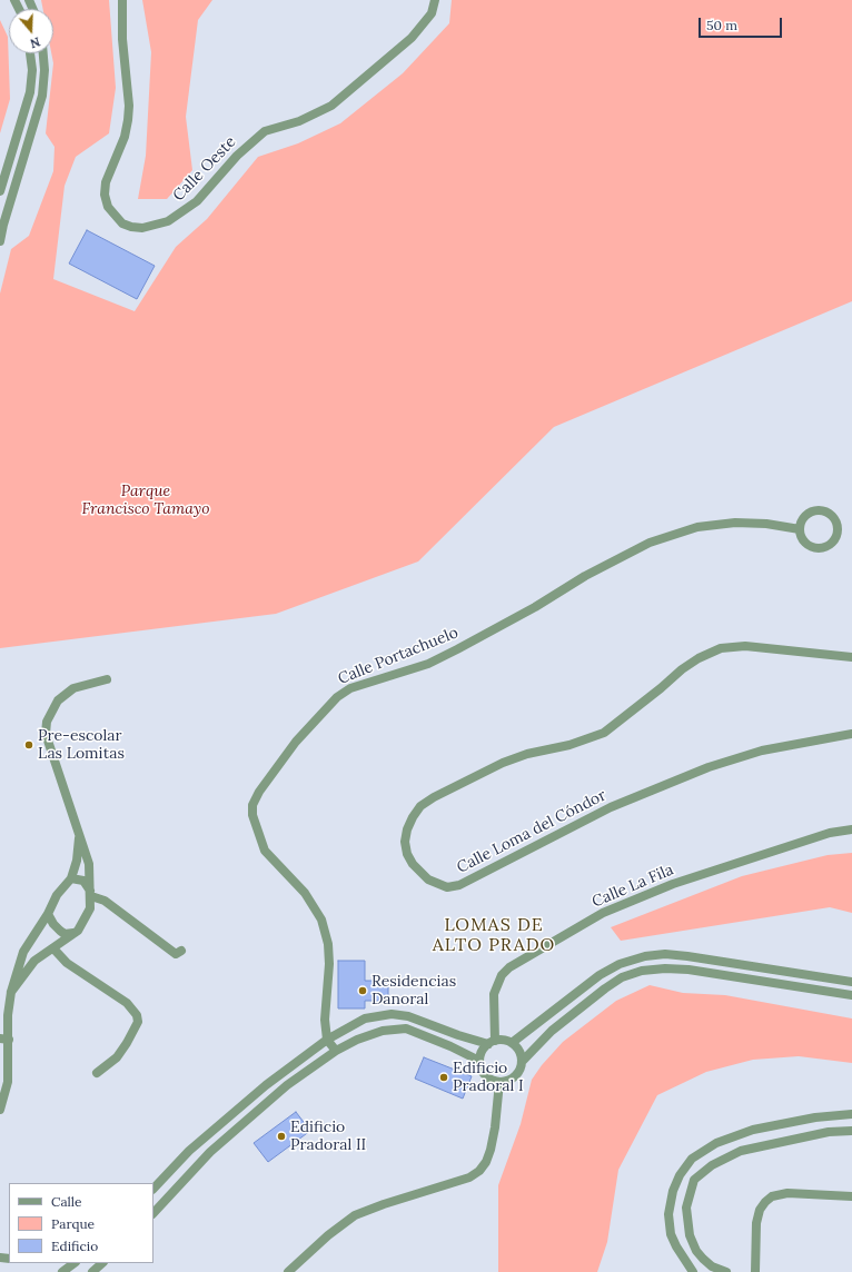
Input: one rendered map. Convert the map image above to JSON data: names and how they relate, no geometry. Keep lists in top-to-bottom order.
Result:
{
  "streets": {
    "street": [
      "Calle Oeste",
      "Calle Portachuelo",
      "Calle Loma del Cóndor",
      "Calle La Fila"
    ]
  },
  "districts": ["LOMAS DE ALTO PRADO"],
  "parks": ["Parque Francisco Tamayo"],
  "places": [
    "Pre-escolar Las Lomitas",
    "Residencias Danoral",
    "Edificio Pradoral I",
    "Edificio Pradoral II"
  ],
  "legend": ["Calle", "Parque", "Edificio"],
  "scale_bar": "50 m",
  "north": "bottom"
}
